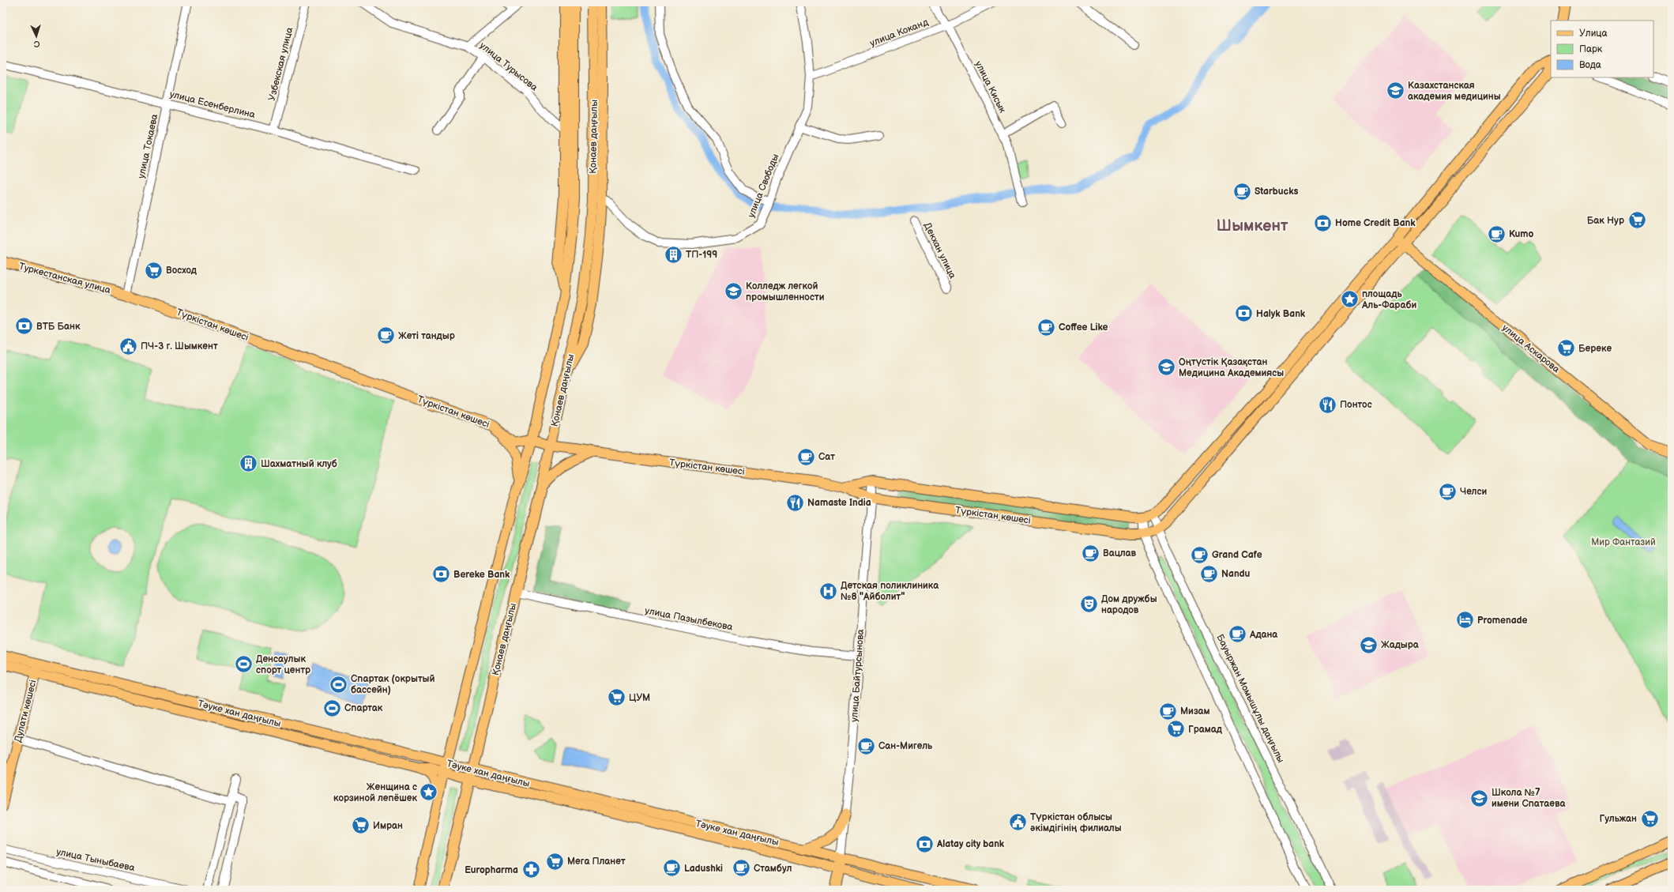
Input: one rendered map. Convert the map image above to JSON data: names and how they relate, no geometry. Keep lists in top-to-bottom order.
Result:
{
  "streets": {
    "main road": [
      "Қонаев даңғылы",
      "Туркестанская улица",
      "Түркістан көшесі",
      "улица Аскарова",
      "улица Байтурсынова",
      "Дулати көшесі",
      "Тәуке хан даңғылы"
    ],
    "street": [
      "улица Коканд",
      "Узбекская улица",
      "улица Турысова",
      "улица Кисык",
      "улица Есенберлина",
      "улица Токаева",
      "улица Свободы",
      "Декхан улица",
      "улица Пазылбекова",
      "Бауыржан Момышұлы даңғылы",
      "улица Тыныбаева"
    ]
  },
  "crossings": [
    ["улица Коканд", "улица Кисык"],
    ["улица Коканд", "улица Свободы"],
    ["Узбекская улица", "улица Есенберлина"],
    ["улица Есенберлина", "улица Токаева"],
    ["Қонаев даңғылы", "Түркістан көшесі"],
    ["Қонаев даңғылы", "улица Пазылбекова"],
    ["Қонаев даңғылы", "Тәуке хан даңғылы"],
    ["улица Токаева", "Туркестанская улица"],
    ["улица Токаева", "Түркістан көшесі"],
    ["Туркестанская улица", "Түркістан көшесі"],
    ["Түркістан көшесі", "улица Байтурсынова"],
    ["улица Пазылбекова", "улица Байтурсынова"],
    ["улица Байтурсынова", "Тәуке хан даңғылы"],
    ["Дулати көшесі", "Тәуке хан даңғылы"]
  ],
  "districts": ["Шымкент"],
  "parks": ["Мир Фантазий"],
  "places": {
    "school or university": [
      "Казахстанская академия медицины",
      "Колледж легкой промышленности",
      "Оңтүстік Қазақстан Медицина Академиясы",
      "Жадыра",
      "Школа №7 имени Спатаева"
    ],
    "cafe": [
      "Starbucks",
      "Kumo",
      "Coffee Like",
      "Жетi тандыр",
      "Сат",
      "Челси",
      "Вацлав",
      "Grand Cafe",
      "Nandu",
      "Адана",
      "Мизам",
      "Сан-Мигель",
      "Ladushki",
      "Стамбул"
    ],
    "supermarket": [
      "Бак Нур",
      "Восход",
      "Береке",
      "ЦУМ",
      "Грамад",
      "Гульжан",
      "Имран",
      "Мега Планет"
    ],
    "bank": [
      "Home Credit Bank",
      "Halyk Bank",
      "ВТБ Банк",
      "Bereke Bank",
      "Alatay city bank"
    ],
    "building": ["ТП-199", "Шахматный клуб"],
    "place": ["площадь Аль-Фараби", "Женщина с корзиной лепёшек"],
    "public building": ["ПЧ-3 г. Шымкент", "Түркістан облысы әкімдігінің филиалы"],
    "restaurant": ["Понтос", "Namaste India"],
    "hospital": ["Детская поликлиника №8 \"Айболит\""],
    "theatre": ["Дом дружбы народов"],
    "hotel": ["Promenade"],
    "sports": ["Денсаулык спорт центр", "Спартак (окрытый бассейн)", "Спартак"],
    "pharmacy": ["Europharma"]
  },
  "legend": ["Улица", "Парк", "Вода"],
  "north": "bottom"
}
